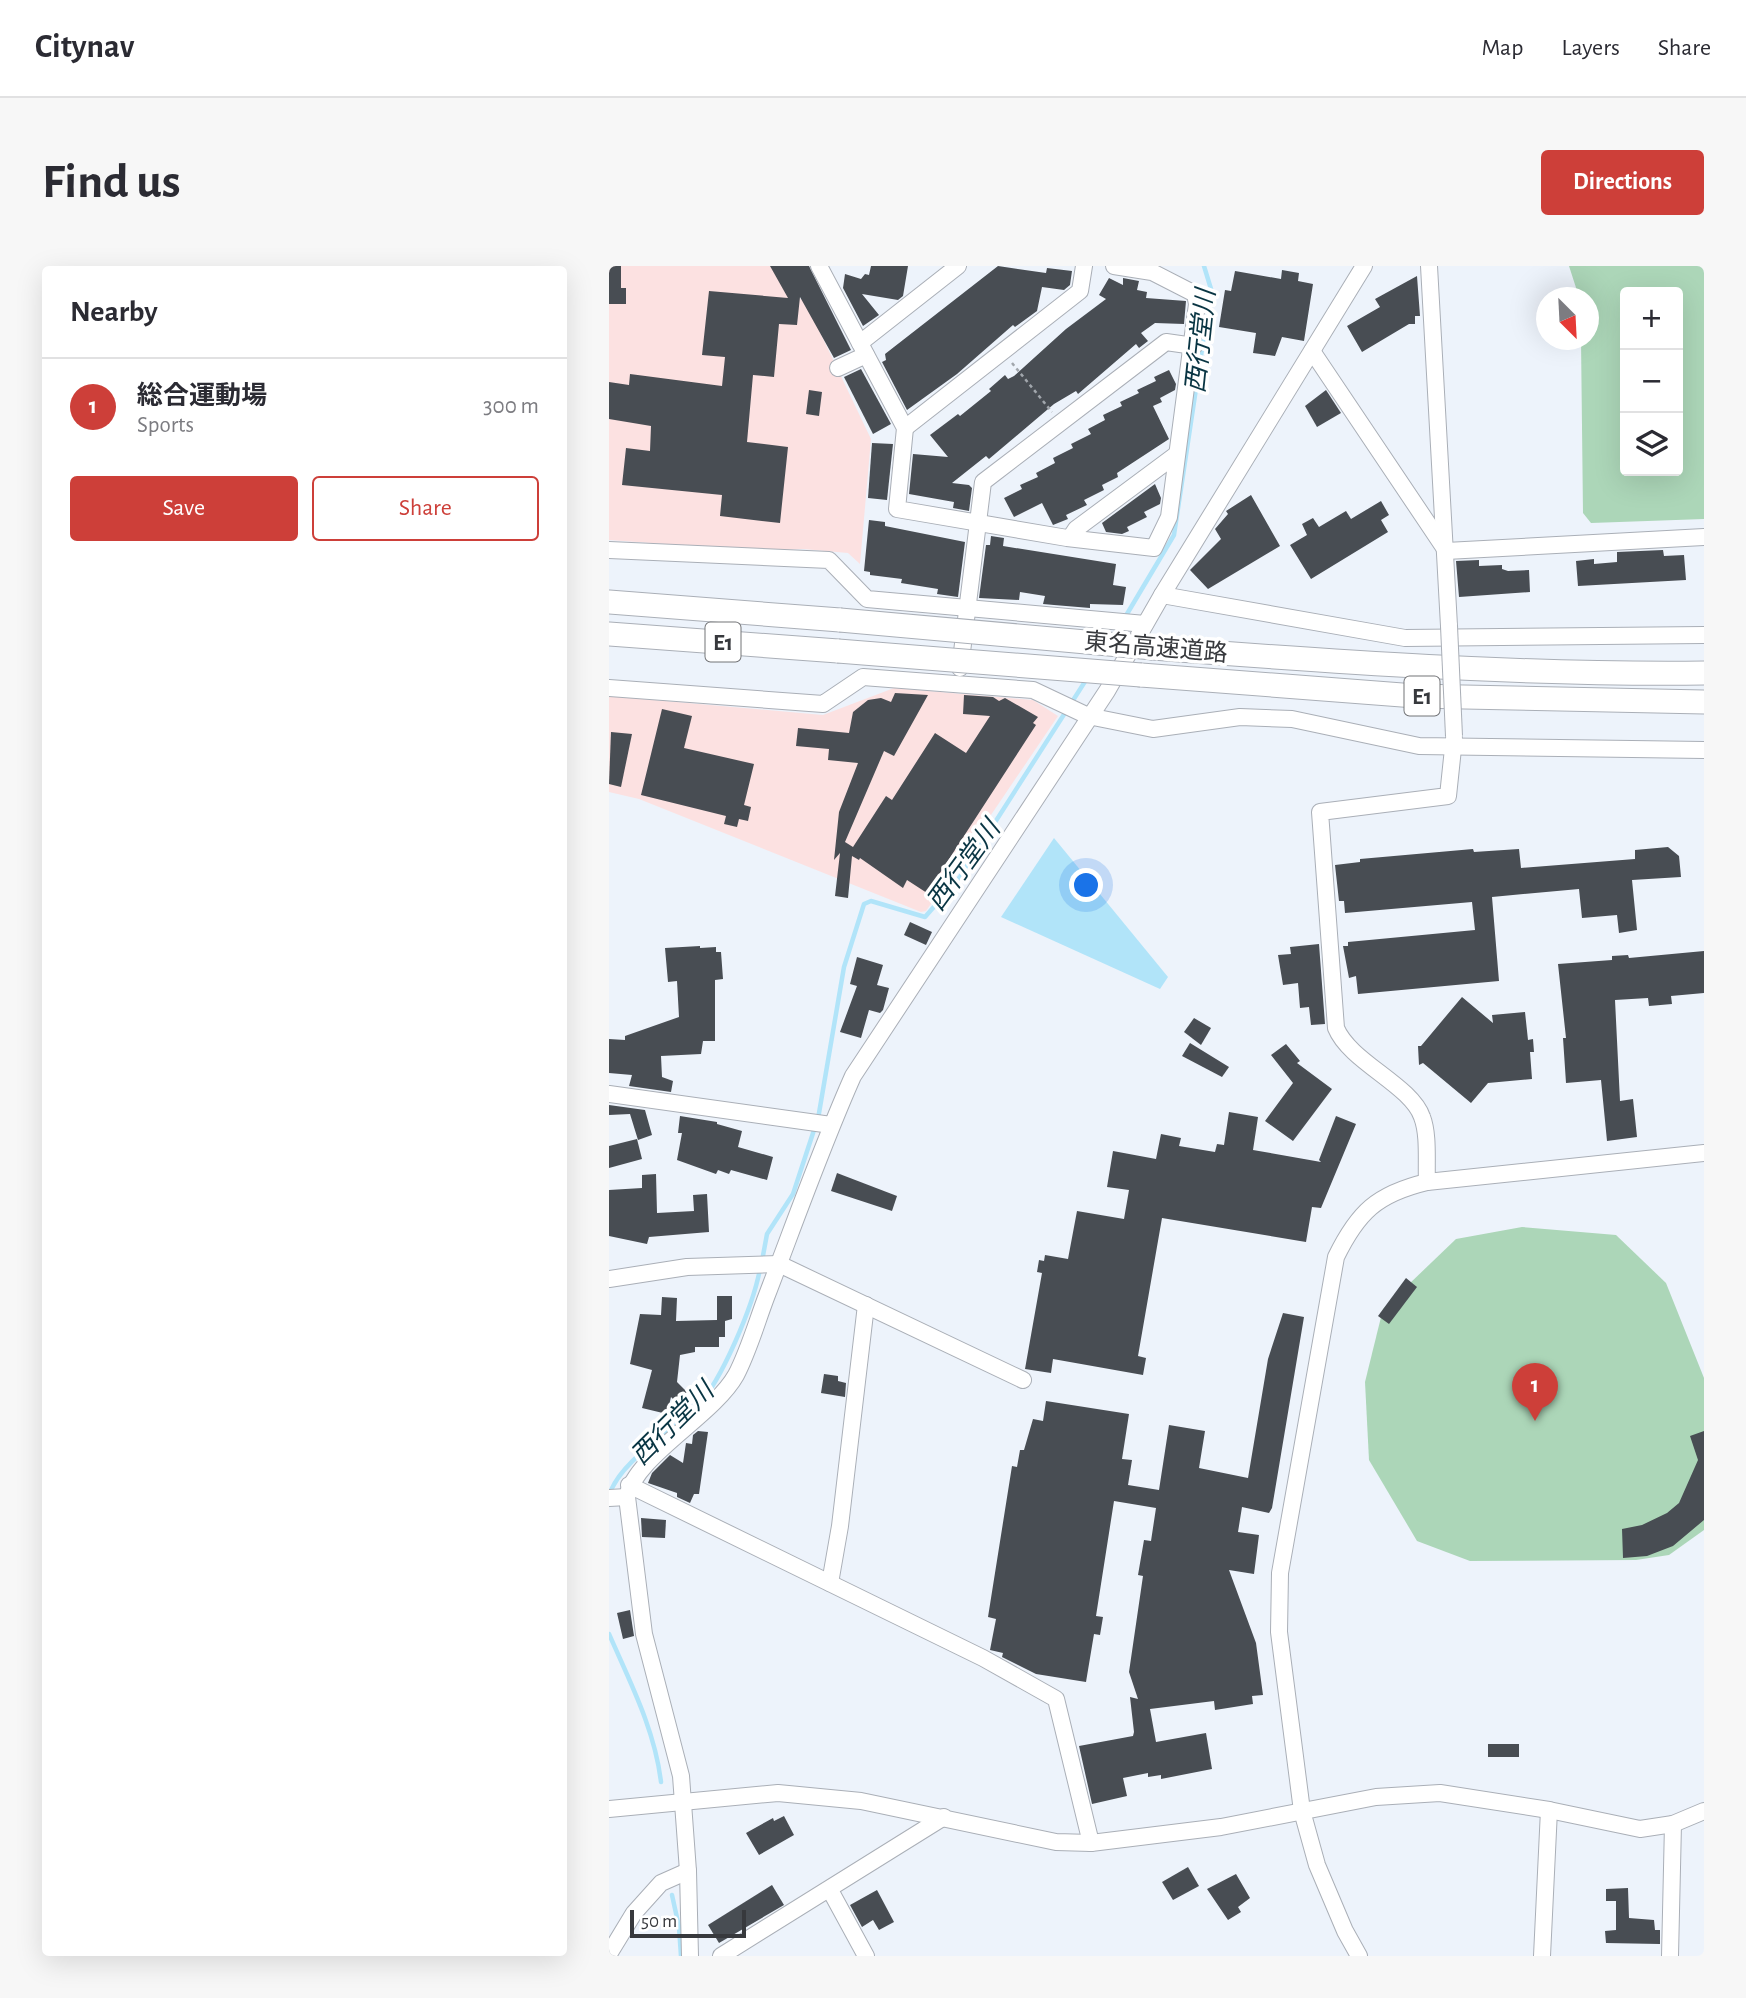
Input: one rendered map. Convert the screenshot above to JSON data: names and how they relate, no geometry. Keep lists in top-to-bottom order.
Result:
{
  "streets": {
    "highway": ["E1", "東名高速道路"]
  },
  "water": ["西行堂川"],
  "scale_bar": "50 m",
  "north": "bottom right",
  "page": {
    "header": "Citynav",
    "nav": ["Map", "Layers", "Share"],
    "buttons": [
      "Directions",
      ["Save", "Share"]
    ],
    "title": "Find us",
    "heading": "Nearby",
    "map_buttons": ["+", "−"],
    "list": [
      {
        "mark": "1",
        "name": "総合運動場",
        "note": "Sports",
        "value": "300 m"
      }
    ],
    "pins": "1",
    "scale": "50 m"
  }
}
